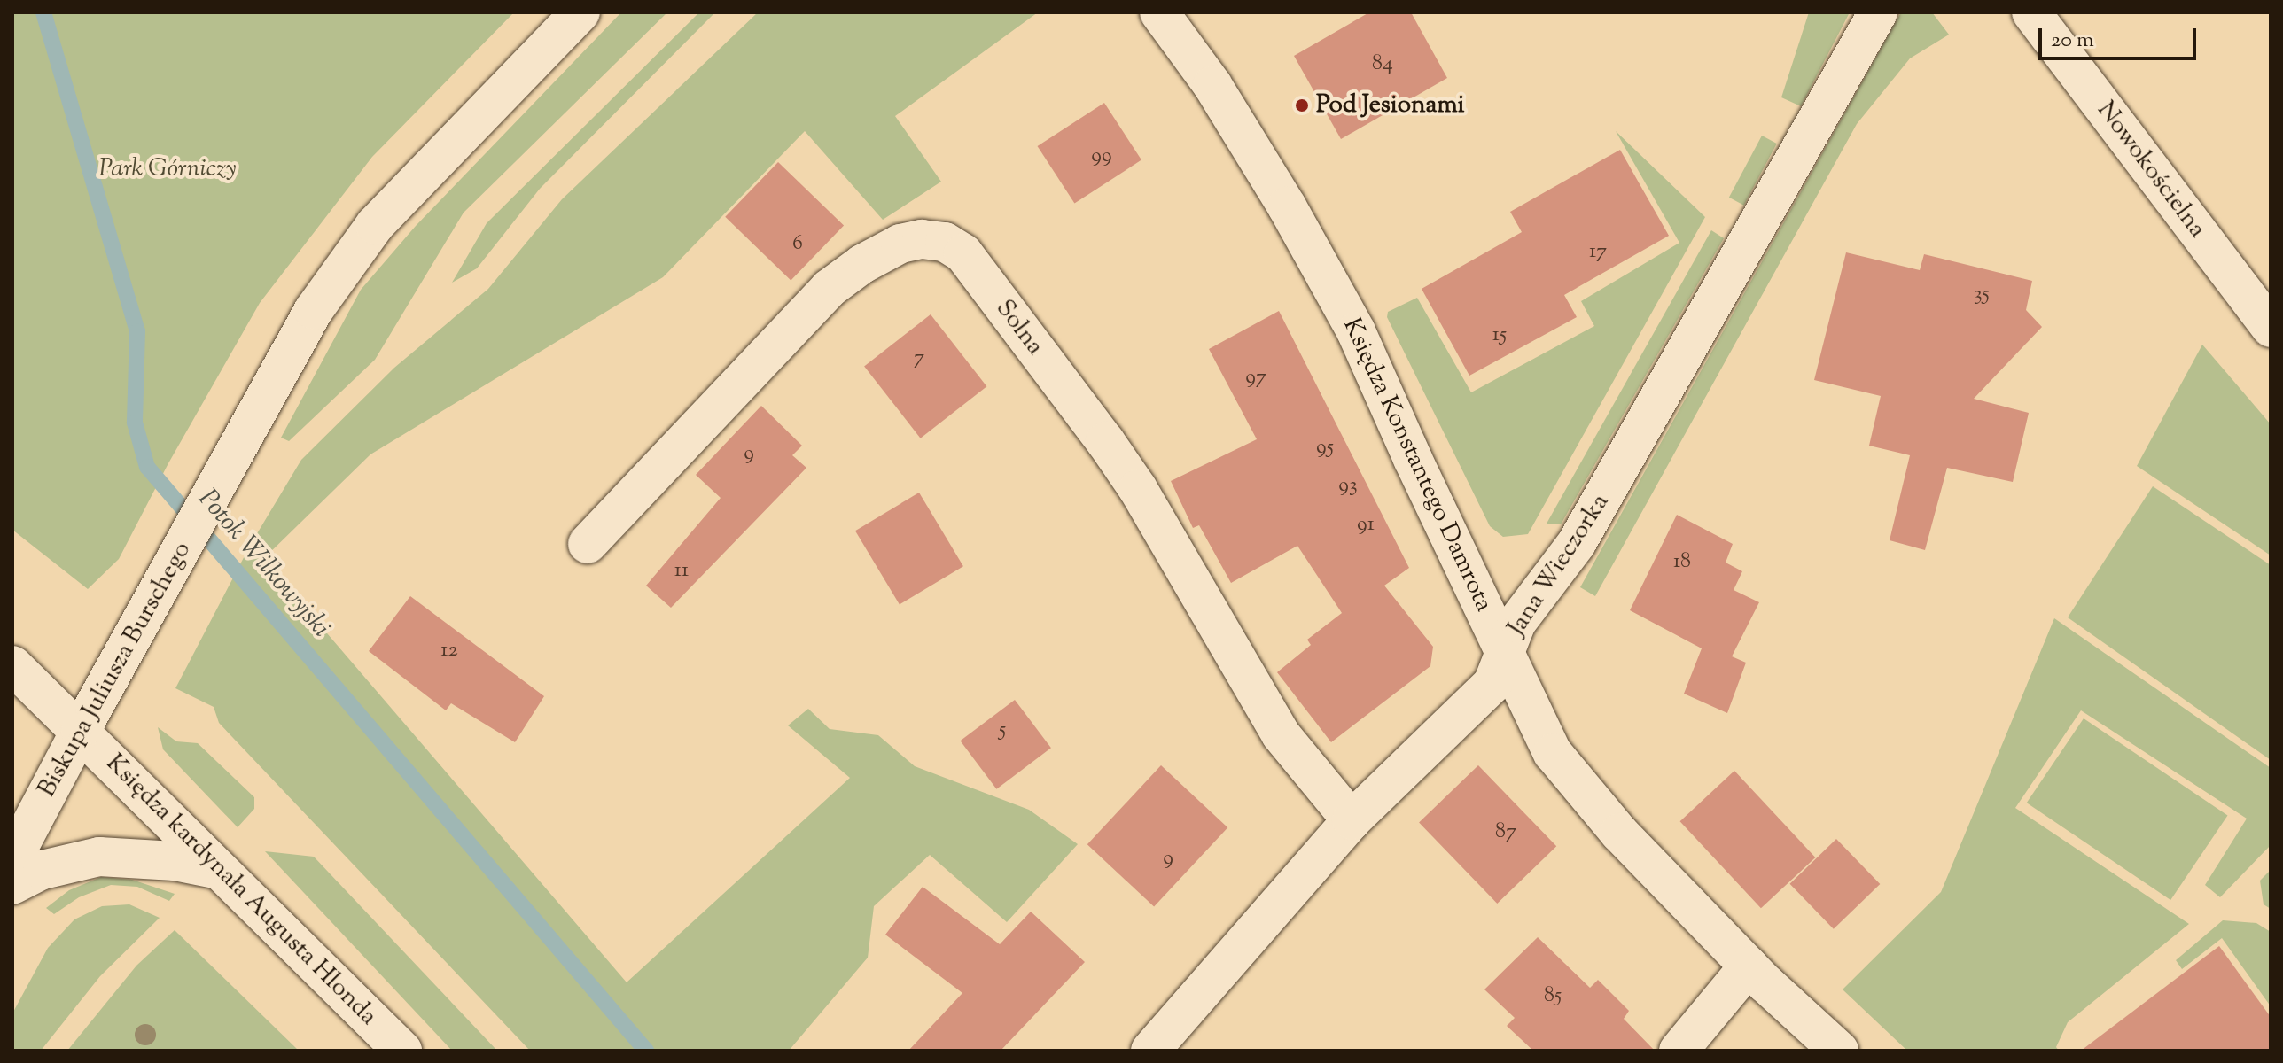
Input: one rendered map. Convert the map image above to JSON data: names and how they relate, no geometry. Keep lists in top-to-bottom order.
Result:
{
  "streets": {
    "street": [
      "Nowokościelna",
      "Solna",
      "Księdza Konstantego Damrota",
      "Jana Wieczorka",
      "Biskupa Juliusza Burschego",
      "Księdza kardynała Augusta Hlonda"
    ]
  },
  "crossings": [
    ["Solna", "Jana Wieczorka"],
    ["Księdza Konstantego Damrota", "Jana Wieczorka"],
    ["Biskupa Juliusza Burschego", "Księdza kardynała Augusta Hlonda"]
  ],
  "water": ["Potok Wilkowyjski"],
  "parks": ["Park Górniczy"],
  "places": ["Pod Jesionami"],
  "house_numbers": [
    "84",
    "99",
    "6",
    "17",
    "35",
    "15",
    "7",
    "97",
    "95",
    "9",
    "93",
    "91",
    "18",
    "11",
    "12",
    "5",
    "87",
    "9",
    "85"
  ],
  "scale_bar": "20 m"
}
